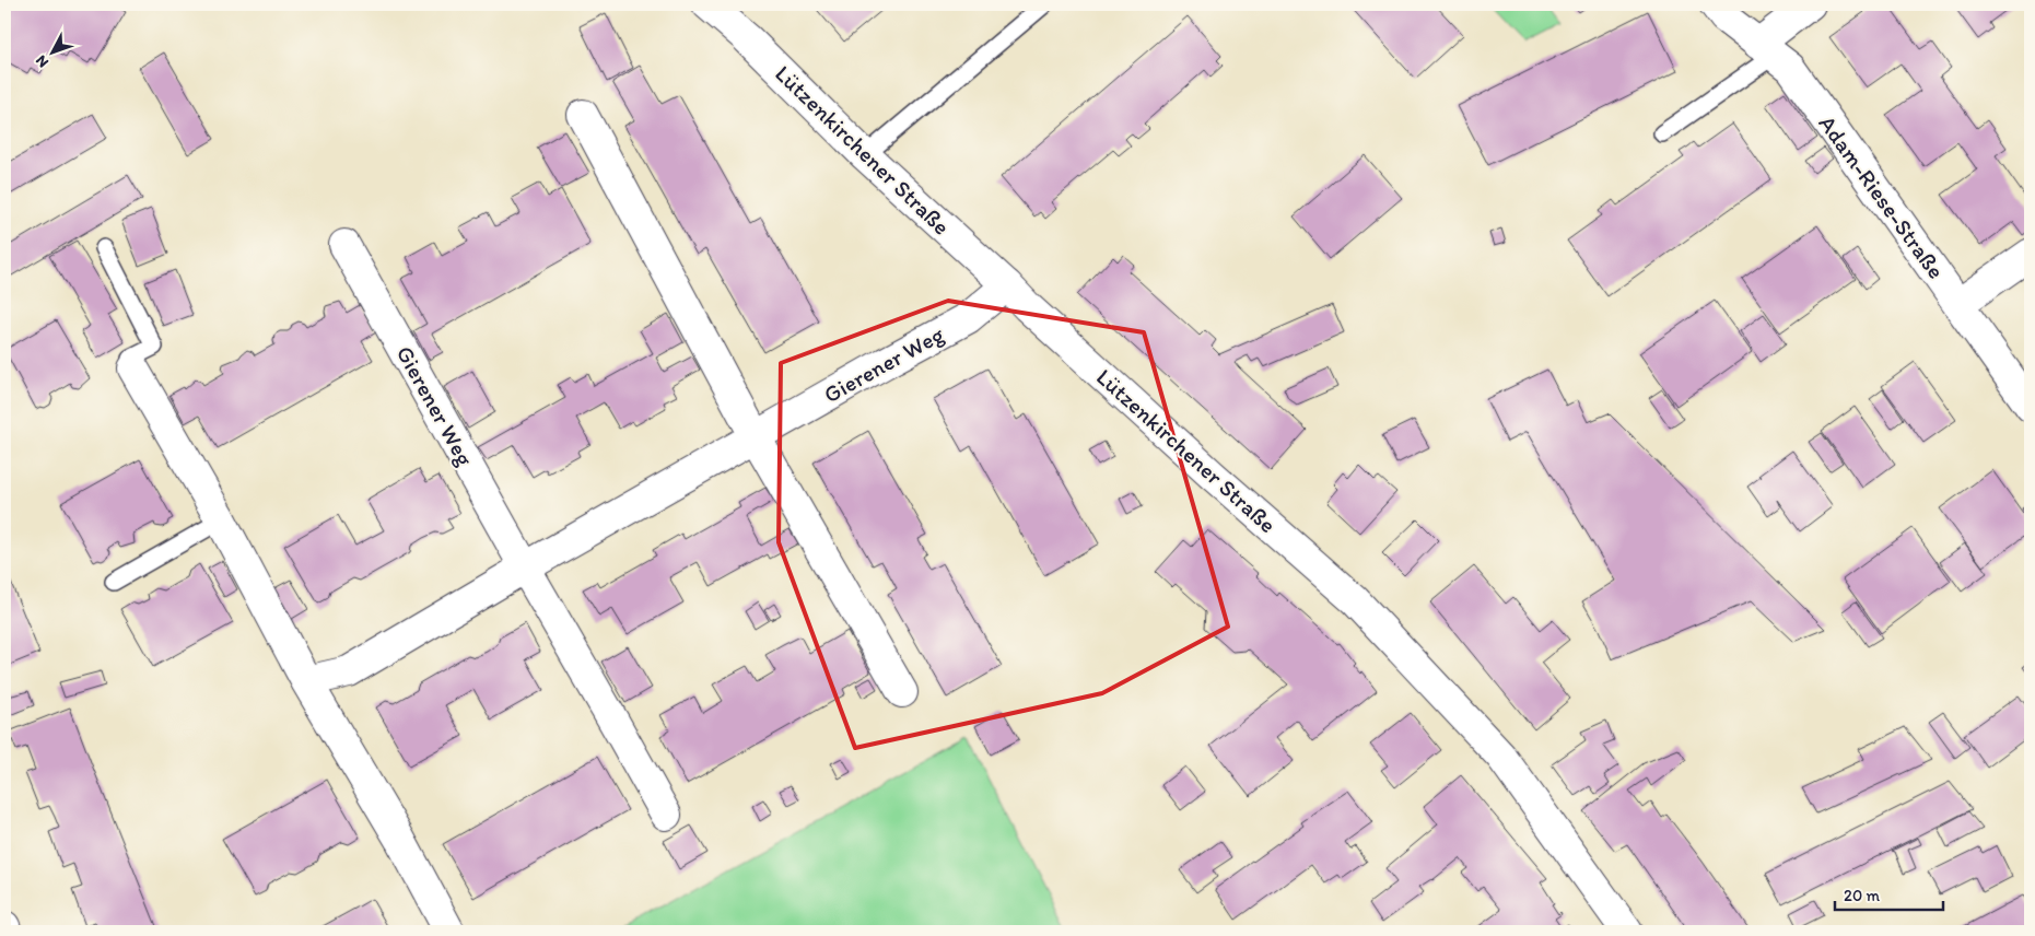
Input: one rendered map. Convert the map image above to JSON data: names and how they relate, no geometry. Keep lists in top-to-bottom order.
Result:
{
  "streets": {
    "street": ["Lützenkirchener Straße", "Adam-Riese-Straße", "Gierener Weg"]
  },
  "crossings": [
    ["Lützenkirchener Straße", "Gierener Weg"]
  ],
  "scale_bar": "20 m",
  "north": "bottom left"
}
